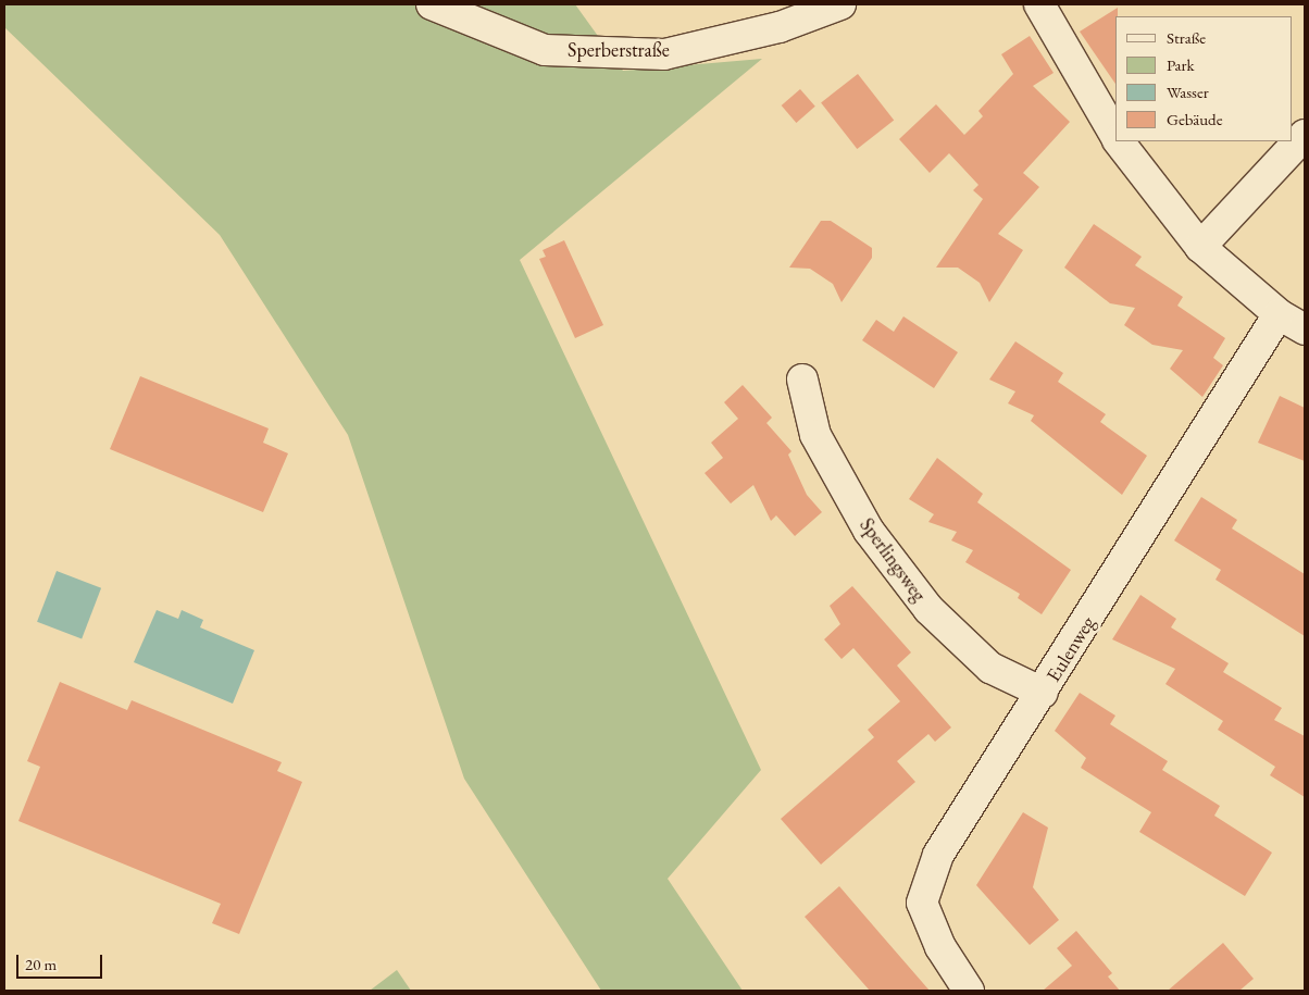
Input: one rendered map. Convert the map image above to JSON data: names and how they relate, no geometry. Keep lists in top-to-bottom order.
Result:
{
  "streets": {
    "street": ["Sperberstraße", "Sperlingsweg", "Eulenweg"]
  },
  "crossings": [
    ["Sperlingsweg", "Eulenweg"]
  ],
  "legend": [
    "Straße",
    "Park",
    "Wasser",
    "Gebäude"
  ],
  "scale_bar": "20 m"
}
